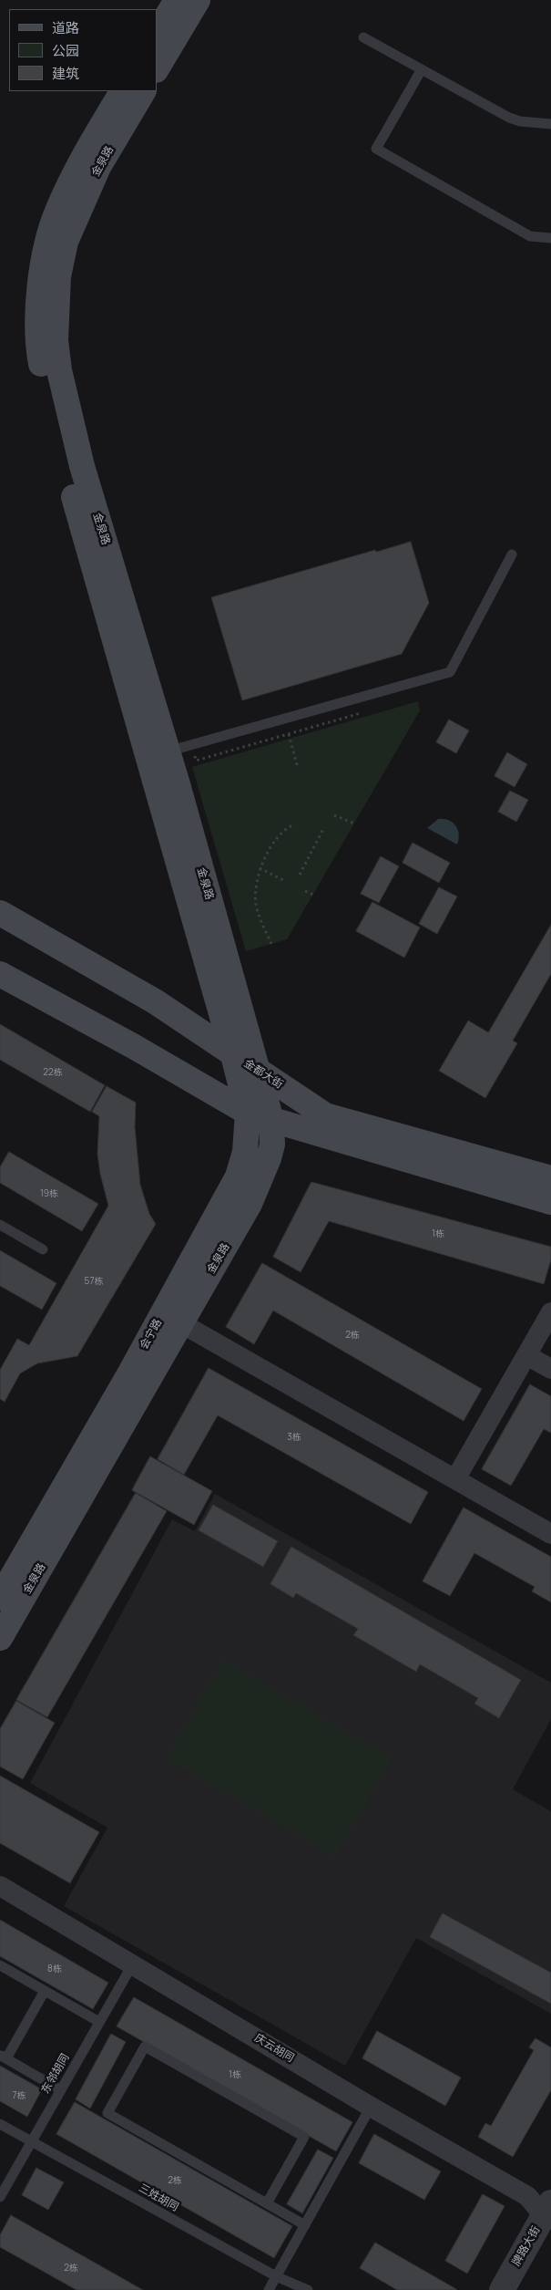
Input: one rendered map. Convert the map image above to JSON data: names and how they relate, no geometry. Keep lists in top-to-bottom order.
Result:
{
  "streets": {
    "main road": ["金泉路", "金都大街", "会宁路"],
    "street": ["庆云胡同", "牌路大街"],
    "lane": ["东邻胡同", "三姓胡同"]
  },
  "crossings": [
    ["金泉路", "金都大街"],
    ["金泉路", "会宁路"],
    ["金都大街", "会宁路"],
    ["庆云胡同", "东邻胡同"],
    ["庆云胡同", "牌路大街"],
    ["东邻胡同", "三姓胡同"]
  ],
  "house_numbers": [
    "22栋",
    "19栋",
    "1栋",
    "57栋",
    "2栋",
    "3栋",
    "8栋",
    "1栋",
    "7栋",
    "2栋",
    "2栋"
  ],
  "legend": ["道路", "公园", "建筑"]
}
